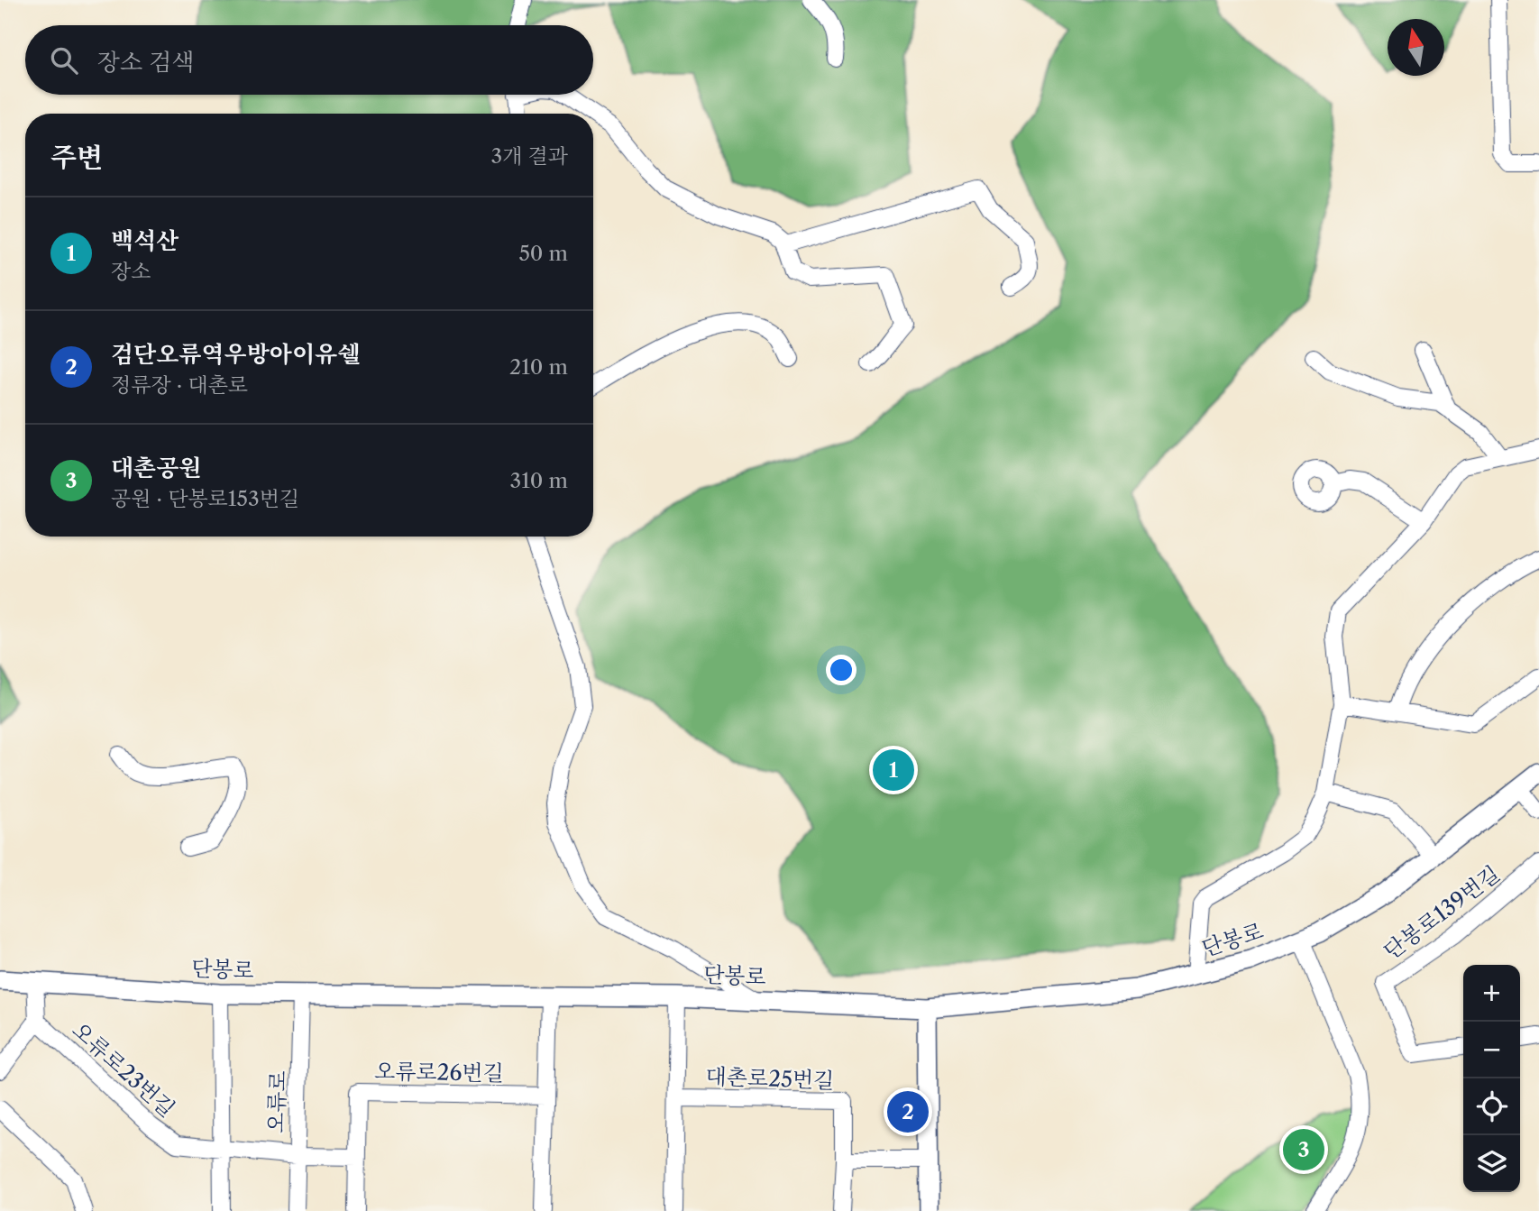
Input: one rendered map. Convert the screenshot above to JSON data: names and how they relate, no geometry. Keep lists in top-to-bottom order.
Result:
{
  "streets": {
    "street": [
      "단봉로139번길",
      "단봉로",
      "오류로23번길",
      "오류로26번길",
      "대촌로25번길",
      "오류로"
    ]
  },
  "crossings": [
    ["단봉로", "대촌로25번길"],
    ["단봉로", "오류로"],
    ["오류로23번길", "오류로"]
  ],
  "north": "top",
  "page": {
    "search": "장소 검색",
    "heading": ["주변", "3개 결과"],
    "list": [
      {
        "mark": "1",
        "name": "백석산",
        "note": "장소",
        "value": "50 m"
      },
      {
        "mark": "2",
        "name": "검단오류역우방아이유쉘",
        "note": "정류장 · 대촌로",
        "value": "210 m"
      },
      {
        "mark": "3",
        "name": "대촌공원",
        "note": "공원 · 단봉로153번길",
        "value": "310 m"
      }
    ],
    "pins": ["1", "2", "3"],
    "map_buttons": ["+", "−"]
  }
}
